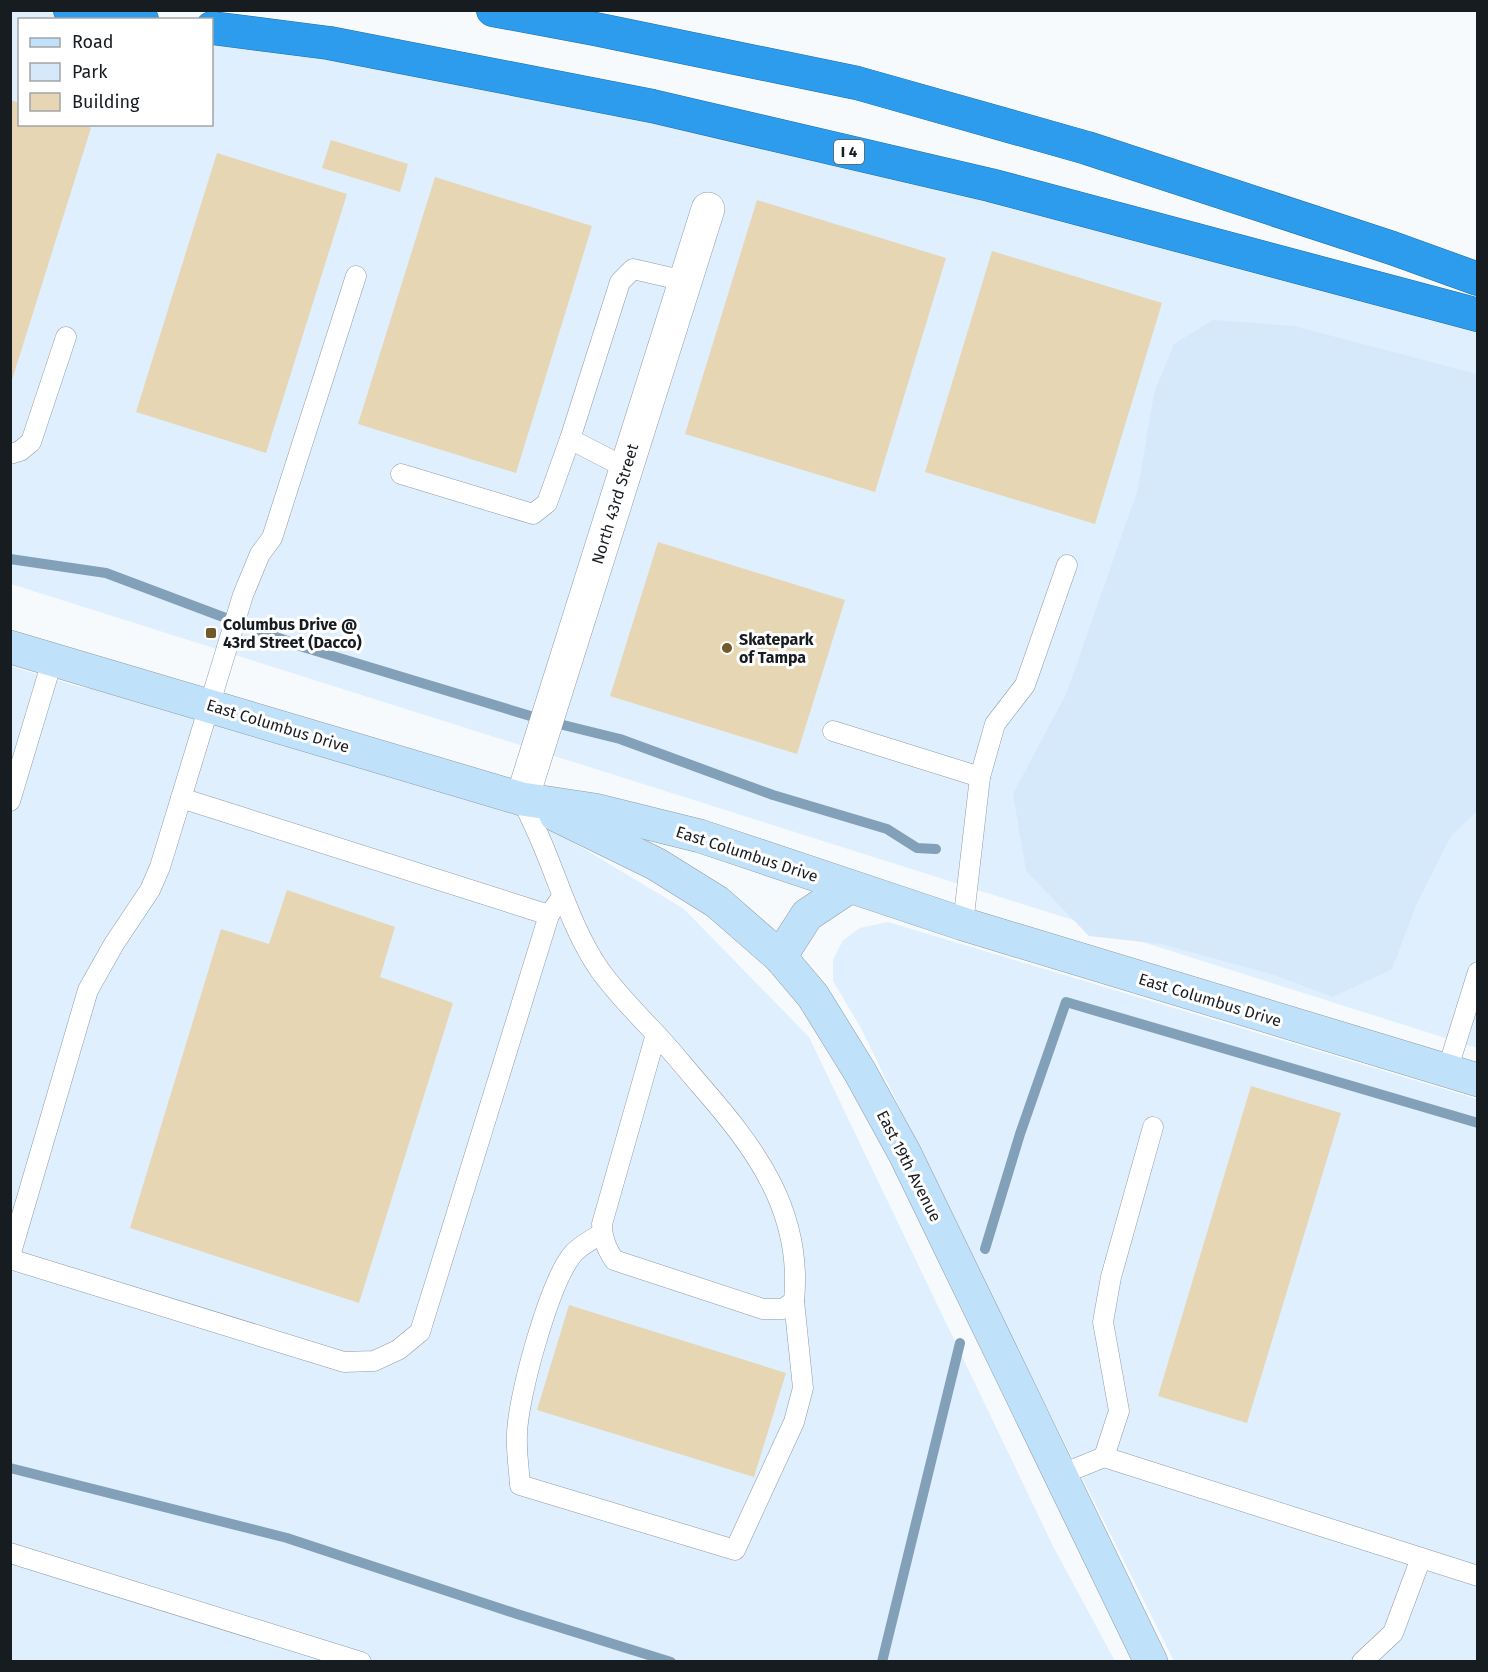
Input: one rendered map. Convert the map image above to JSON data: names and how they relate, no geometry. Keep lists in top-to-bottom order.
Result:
{
  "streets": {
    "highway": ["I 4"],
    "main road": ["East Columbus Drive", "East 19th Avenue"],
    "street": ["North 43rd Street"]
  },
  "crossings": [
    ["North 43rd Street", "East Columbus Drive"],
    ["North 43rd Street", "East 19th Avenue"],
    ["East Columbus Drive", "East 19th Avenue"]
  ],
  "places": {
    "transit": ["Columbus Drive @ 43rd Street (Dacco)"],
    "other": ["Skatepark of Tampa"]
  },
  "legend": ["Road", "Park", "Building"]
}
